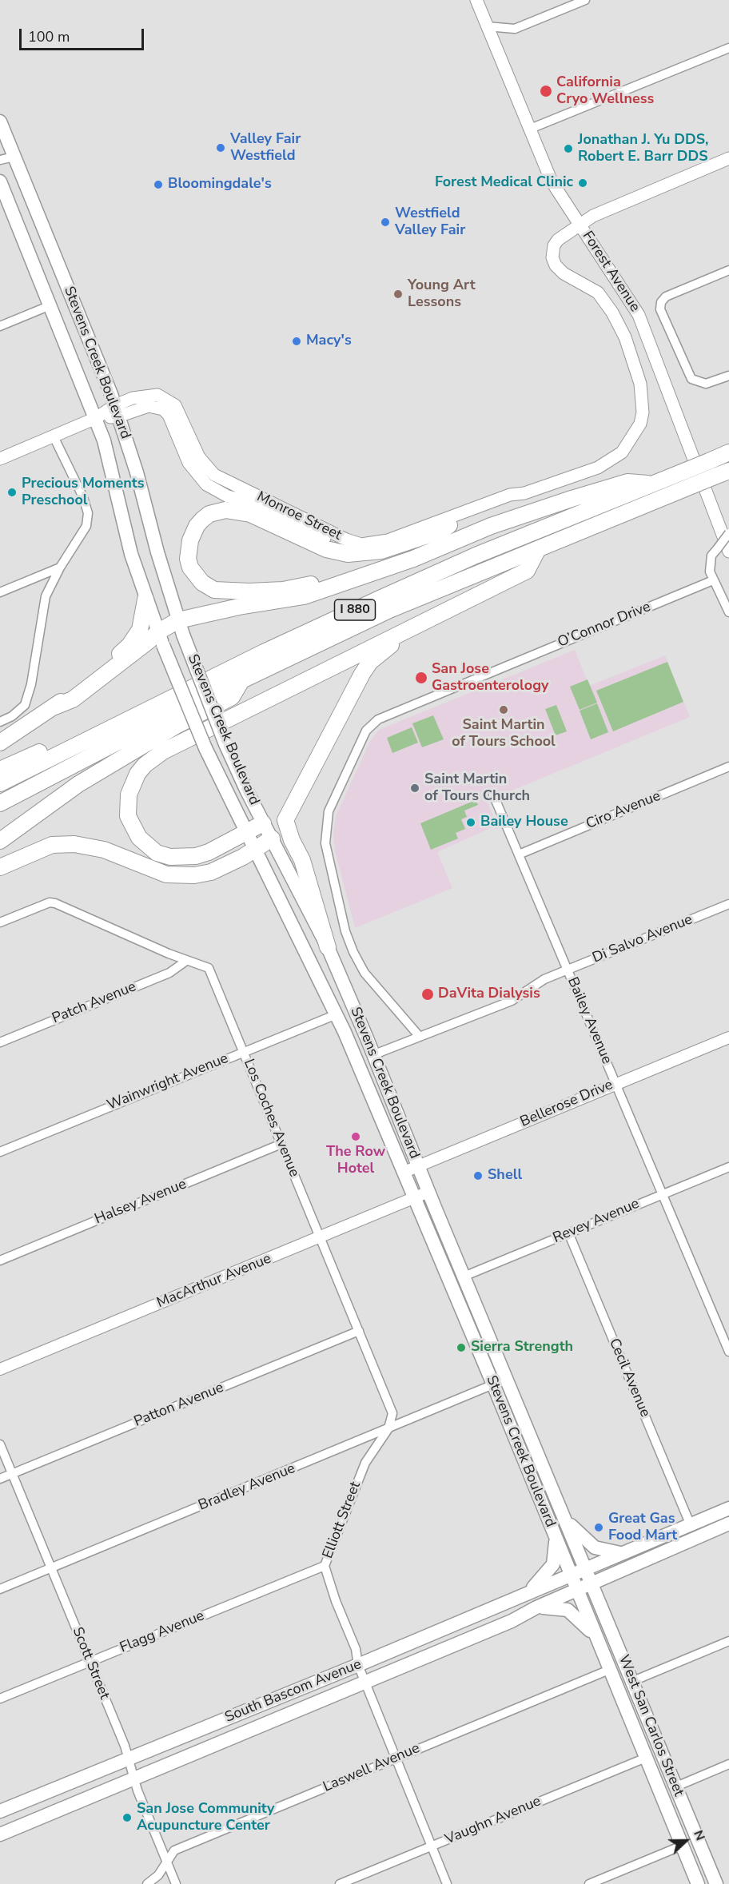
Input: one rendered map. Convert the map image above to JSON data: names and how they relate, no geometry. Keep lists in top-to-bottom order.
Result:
{
  "streets": {
    "highway": ["I 880"],
    "main road": [
      "Forest Avenue",
      "Stevens Creek Boulevard",
      "Monroe Street",
      "South Bascom Avenue",
      "West San Carlos Street"
    ],
    "street": [
      "O’Connor Drive",
      "Ciro Avenue",
      "Di Salvo Avenue",
      "Patch Avenue",
      "Bailey Avenue",
      "Wainwright Avenue",
      "Bellerose Drive",
      "Los Coches Avenue",
      "Halsey Avenue",
      "Revey Avenue",
      "MacArthur Avenue",
      "Cecil Avenue",
      "Patton Avenue",
      "Bradley Avenue",
      "Elliott Street",
      "Flagg Avenue",
      "Scott Street",
      "Laswell Avenue",
      "Vaughn Avenue"
    ]
  },
  "crossings": [
    ["Forest Avenue", "Monroe Street"],
    ["Stevens Creek Boulevard", "Monroe Street"],
    ["Stevens Creek Boulevard", "Di Salvo Avenue"],
    ["Stevens Creek Boulevard", "Wainwright Avenue"],
    ["Stevens Creek Boulevard", "Bellerose Drive"],
    ["Stevens Creek Boulevard", "Revey Avenue"],
    ["Stevens Creek Boulevard", "MacArthur Avenue"],
    ["Stevens Creek Boulevard", "Bradley Avenue"],
    ["Stevens Creek Boulevard", "South Bascom Avenue"],
    ["Stevens Creek Boulevard", "West San Carlos Street"],
    ["O’Connor Drive", "Di Salvo Avenue"],
    ["Ciro Avenue", "Bailey Avenue"],
    ["Di Salvo Avenue", "Bailey Avenue"],
    ["Patch Avenue", "Los Coches Avenue"],
    ["Bailey Avenue", "Bellerose Drive"],
    ["Bailey Avenue", "Revey Avenue"],
    ["Wainwright Avenue", "Los Coches Avenue"],
    ["Los Coches Avenue", "Halsey Avenue"],
    ["Los Coches Avenue", "MacArthur Avenue"],
    ["Los Coches Avenue", "Patton Avenue"],
    ["Los Coches Avenue", "Bradley Avenue"],
    ["Los Coches Avenue", "Elliott Street"],
    ["Revey Avenue", "Cecil Avenue"],
    ["Cecil Avenue", "South Bascom Avenue"],
    ["Patton Avenue", "Scott Street"],
    ["Bradley Avenue", "Elliott Street"],
    ["Bradley Avenue", "Scott Street"],
    ["Elliott Street", "Flagg Avenue"],
    ["Elliott Street", "South Bascom Avenue"],
    ["Elliott Street", "Laswell Avenue"],
    ["Elliott Street", "Vaughn Avenue"],
    ["Flagg Avenue", "Scott Street"],
    ["Scott Street", "South Bascom Avenue"],
    ["Scott Street", "Laswell Avenue"],
    ["South Bascom Avenue", "West San Carlos Street"],
    ["West San Carlos Street", "Laswell Avenue"],
    ["West San Carlos Street", "Vaughn Avenue"]
  ],
  "places": [
    "California Cryo Wellness",
    "Valley Fair Westfield",
    "Jonathan J. Yu DDS, Robert E. Barr DDS",
    "Forest Medical Clinic",
    "Bloomingdale's",
    "Westfield Valley Fair",
    "Young Art Lessons",
    "Macy's",
    "Precious Moments Preschool",
    "San Jose Gastroenterology",
    "Saint Martin of Tours School",
    "Saint Martin of Tours Church",
    "Bailey House",
    "DaVita Dialysis",
    "The Row Hotel",
    "Shell",
    "Sierra Strength",
    "Great Gas Food Mart",
    "San Jose Community Acupuncture Center"
  ],
  "scale_bar": "100 m",
  "north": "right"
}
